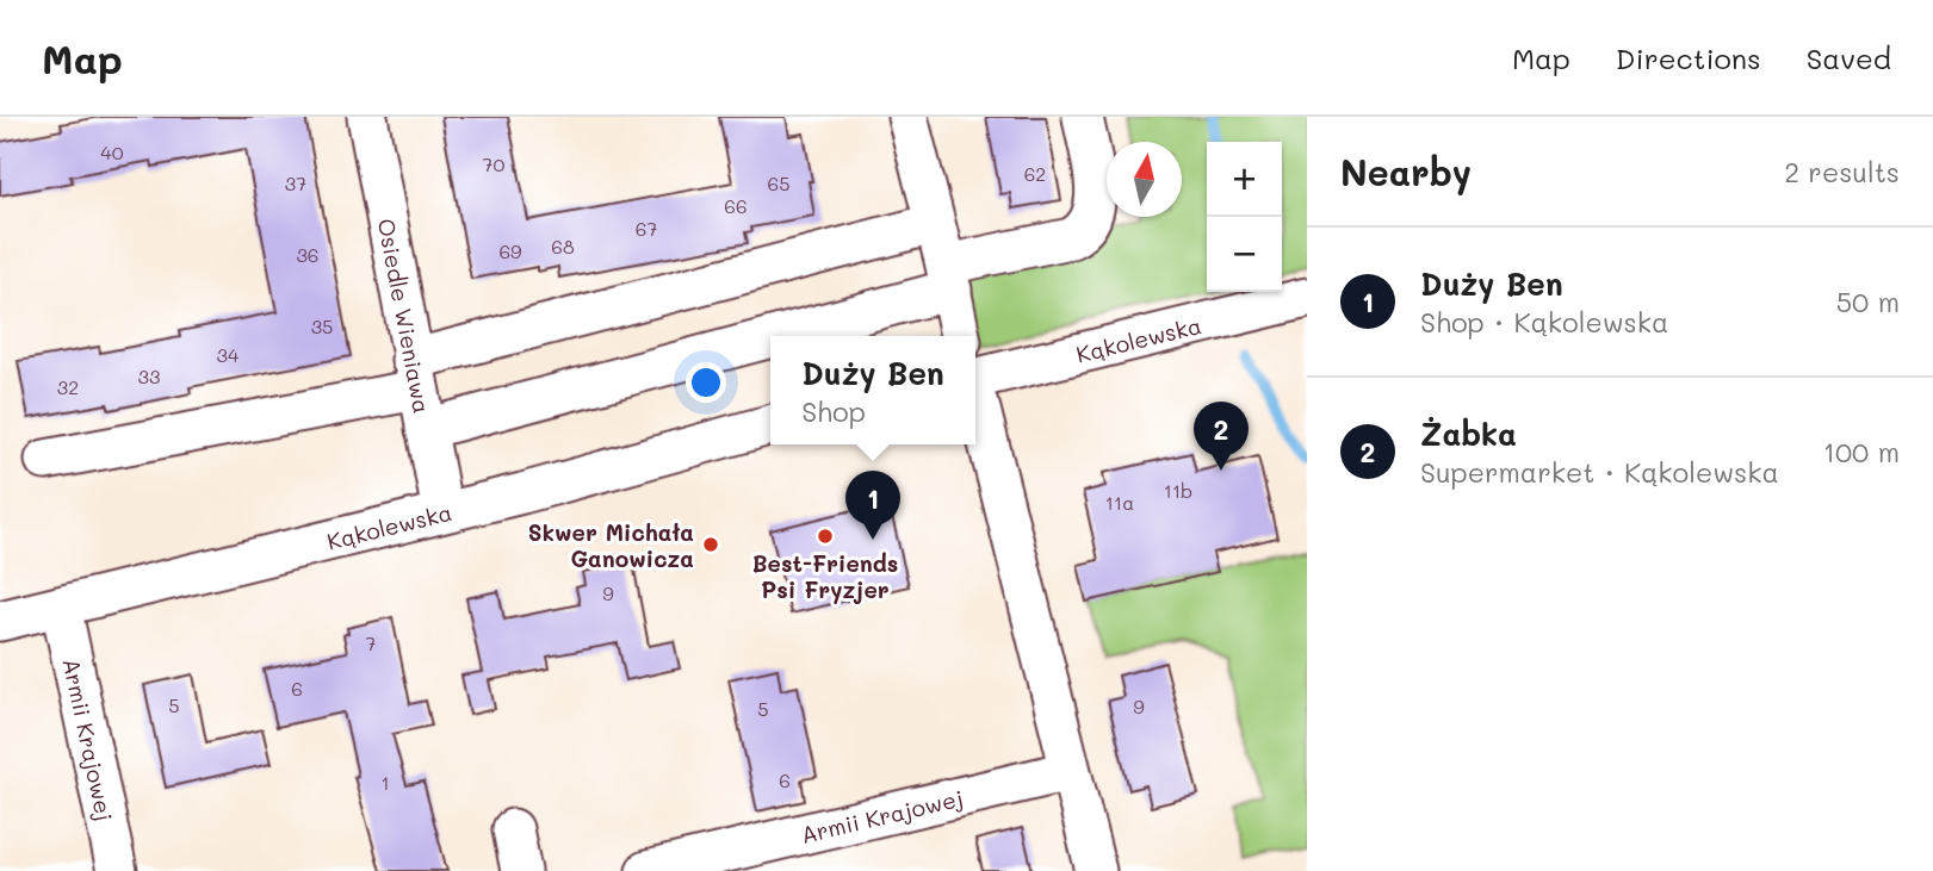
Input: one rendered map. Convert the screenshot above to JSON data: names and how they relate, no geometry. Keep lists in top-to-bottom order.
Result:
{
  "streets": {
    "street": ["Osiedle Wieniawa", "Kąkolewska", "Armii Krajowej"]
  },
  "crossings": [
    ["Osiedle Wieniawa", "Kąkolewska"],
    ["Kąkolewska", "Armii Krajowej"]
  ],
  "places": ["Best-Friends Psi Fryzjer", "Skwer Michała Ganowicza"],
  "house_numbers": [
    "40",
    "70",
    "62",
    "37",
    "65",
    "66",
    "67",
    "68",
    "69",
    "36",
    "35",
    "34",
    "33",
    "32",
    "11b",
    "11a",
    "9",
    "7",
    "6",
    "5",
    "9",
    "5",
    "6",
    "1"
  ],
  "north": "top",
  "page": {
    "header": "Map",
    "nav": ["Map", "Directions", "Saved"],
    "heading": ["Nearby", "2 results"],
    "map_buttons": ["+", "−"],
    "list": [
      {
        "mark": "1",
        "name": "Duży Ben",
        "note": "Shop · Kąkolewska",
        "value": "50 m"
      },
      {
        "mark": "2",
        "name": "Żabka",
        "note": "Supermarket · Kąkolewska",
        "value": "100 m"
      }
    ],
    "popup": ["Duży Ben", "Shop"],
    "pins": ["2", "1"]
  }
}
